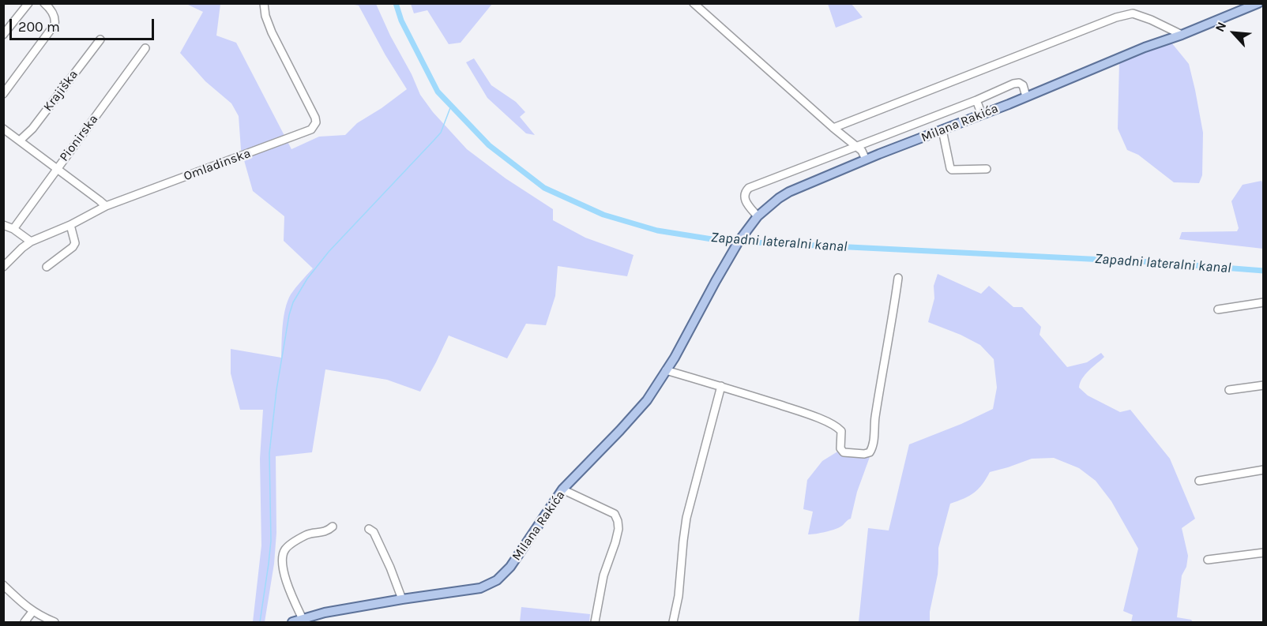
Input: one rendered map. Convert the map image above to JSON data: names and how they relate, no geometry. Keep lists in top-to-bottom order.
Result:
{
  "streets": {
    "main road": ["Milana Rakića"],
    "street": ["Krajiška", "Pionirska", "Omladinska"]
  },
  "water": ["Zapadni lateralni kanal"],
  "scale_bar": "200 m",
  "north": "top left"
}
